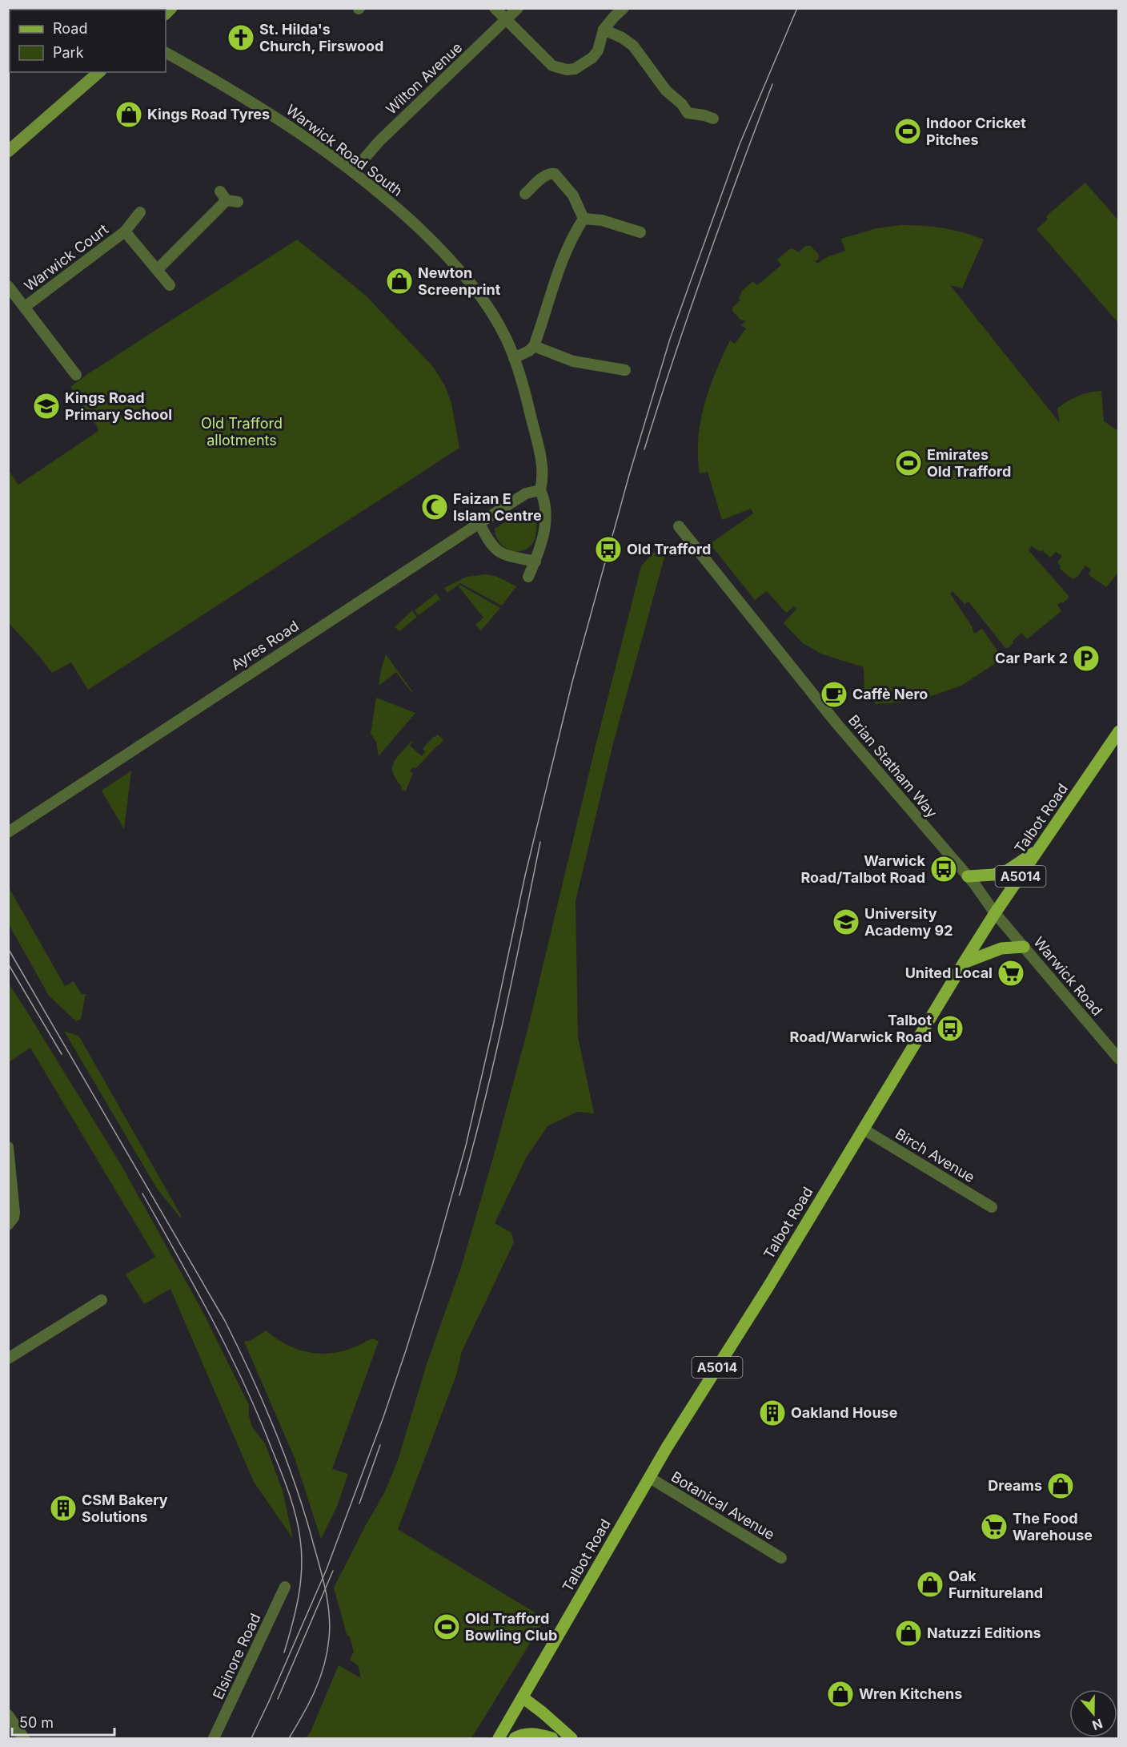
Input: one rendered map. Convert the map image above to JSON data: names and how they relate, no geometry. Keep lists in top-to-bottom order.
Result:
{
  "streets": {
    "main road": ["Talbot Road", "A5014"],
    "street": [
      "Wilton Avenue",
      "Warwick Road South",
      "Warwick Court",
      "Ayres Road",
      "Brian Statham Way",
      "Warwick Road",
      "Birch Avenue",
      "Botanical Avenue",
      "Elsinore Road"
    ]
  },
  "crossings": [
    ["Wilton Avenue", "Warwick Road South"],
    ["Warwick Road South", "Ayres Road"],
    ["Brian Statham Way", "Talbot Road"],
    ["Brian Statham Way", "Warwick Road"],
    ["Talbot Road", "Warwick Road"],
    ["Talbot Road", "Birch Avenue"],
    ["Talbot Road", "Botanical Avenue"]
  ],
  "parks": ["Old Trafford allotments"],
  "places": {
    "church": ["St. Hilda's Church, Firswood"],
    "shop": [
      "Kings Road Tyres",
      "Newton Screenprint",
      "Dreams",
      "Oak Furnitureland",
      "Natuzzi Editions",
      "Wren Kitchens"
    ],
    "sports": ["Indoor Cricket Pitches", "Emirates Old Trafford", "Old Trafford Bowling Club"],
    "school or university": ["Kings Road Primary School", "University Academy 92"],
    "mosque": ["Faizan E Islam Centre"],
    "bus stop": ["Old Trafford", "Warwick Road/Talbot Road", "Talbot Road/Warwick Road"],
    "parking": ["Car Park 2"],
    "cafe": ["Caffè Nero"],
    "supermarket": ["United Local", "The Food Warehouse"],
    "building": ["Oakland House", "CSM Bakery Solutions"]
  },
  "legend": ["Road", "Park"],
  "scale_bar": "50 m",
  "north": "bottom"
}
